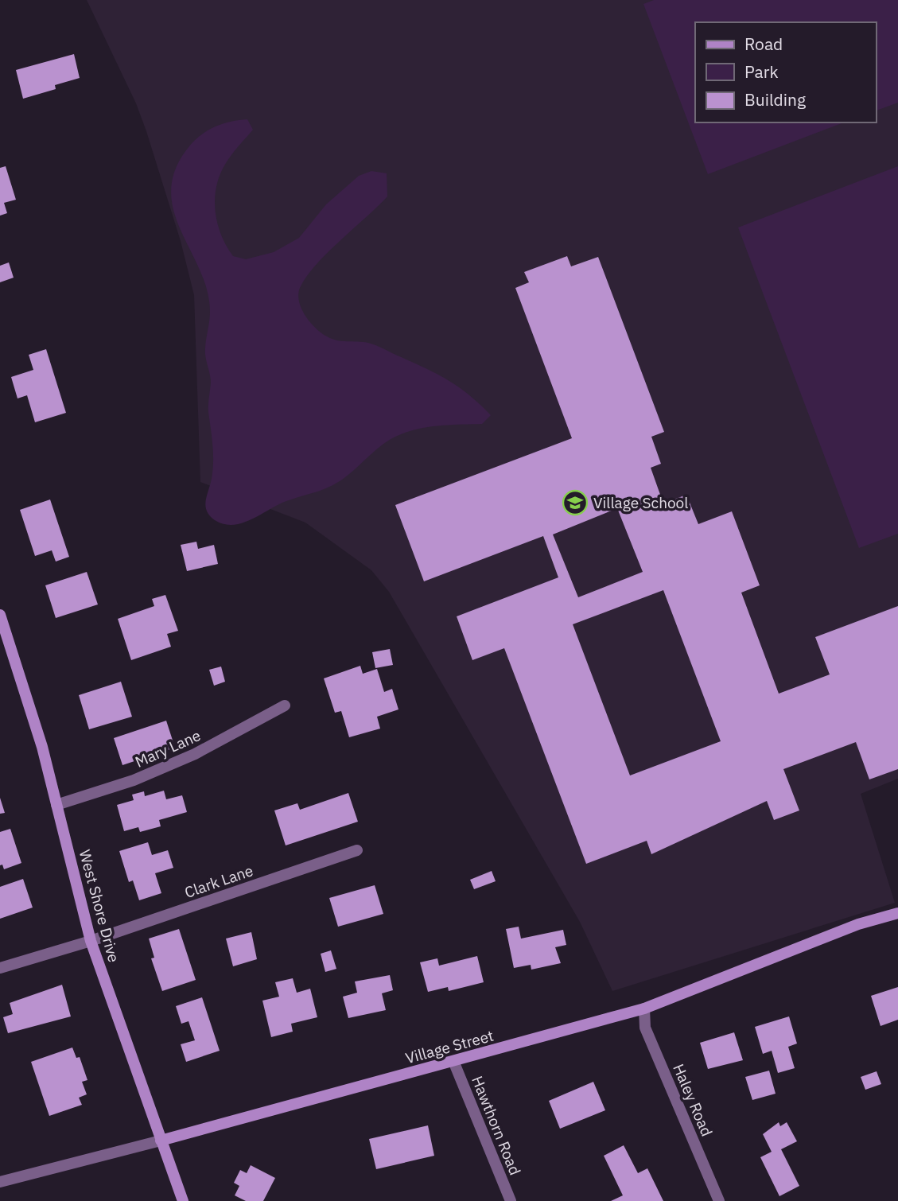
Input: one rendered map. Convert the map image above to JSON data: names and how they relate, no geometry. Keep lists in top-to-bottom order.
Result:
{
  "streets": {
    "main road": ["West Shore Drive", "Village Street"],
    "street": [
      "Mary Lane",
      "Clark Lane",
      "Haley Road",
      "Hawthorn Road"
    ]
  },
  "crossings": [
    ["Mary Lane", "West Shore Drive"],
    ["Clark Lane", "West Shore Drive"],
    ["West Shore Drive", "Village Street"],
    ["Village Street", "Haley Road"],
    ["Village Street", "Hawthorn Road"]
  ],
  "places": {
    "school or university": ["Village School"]
  },
  "legend": ["Road", "Park", "Building"]
}
